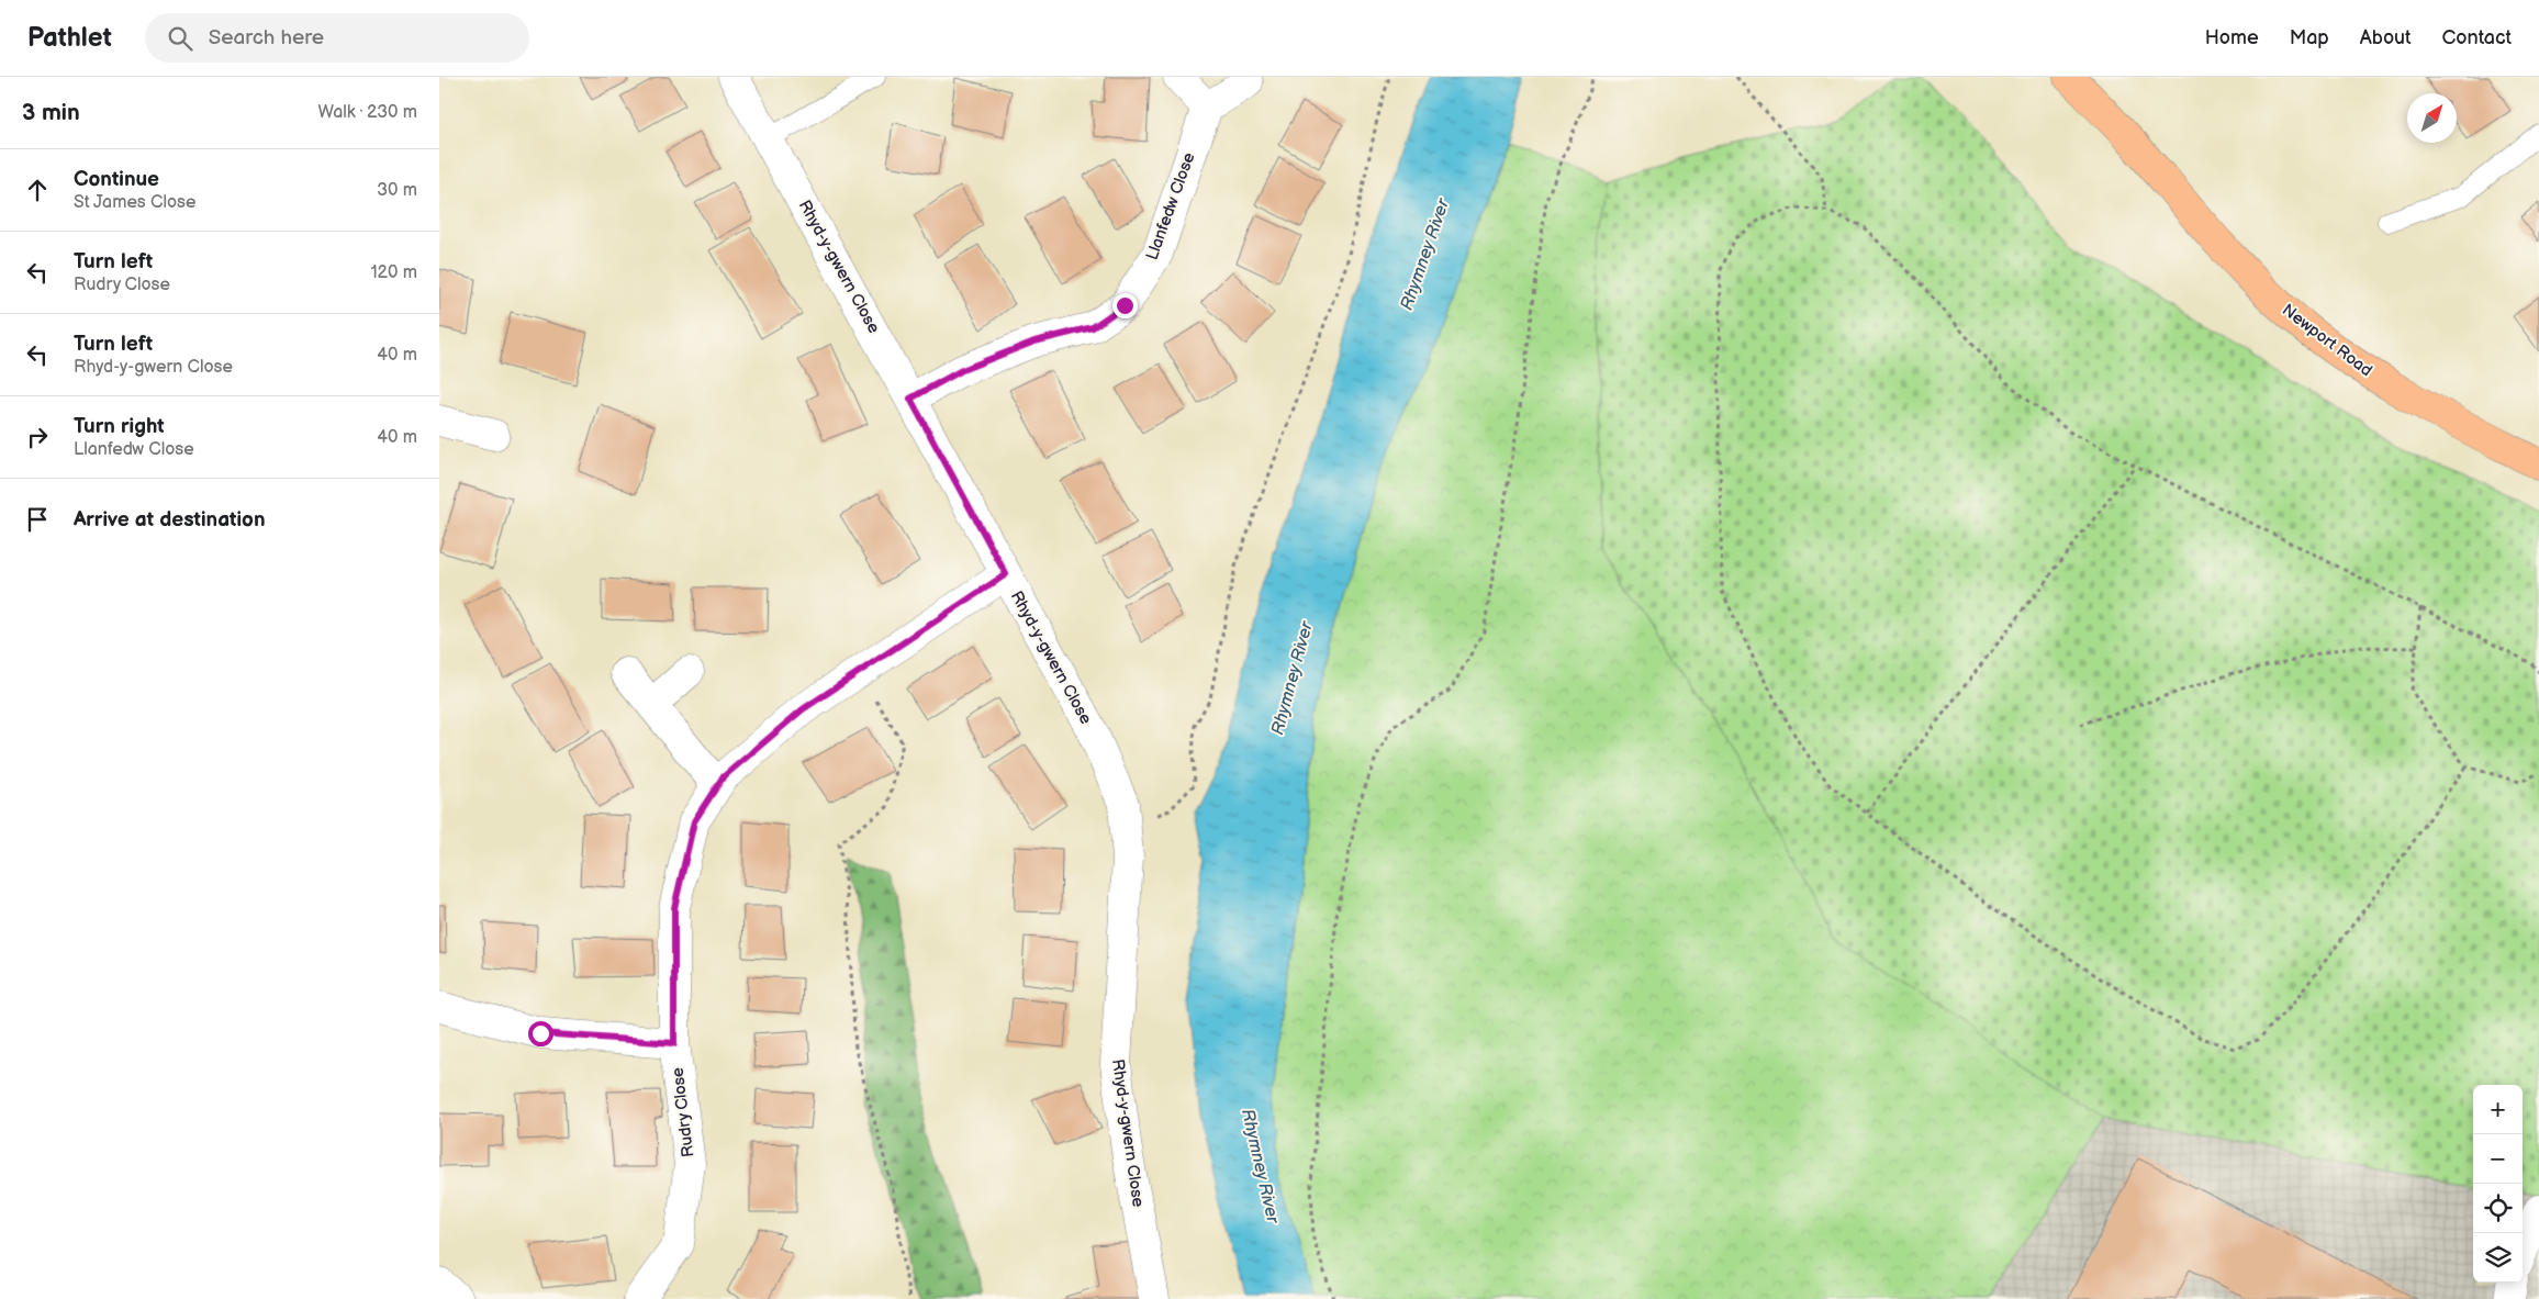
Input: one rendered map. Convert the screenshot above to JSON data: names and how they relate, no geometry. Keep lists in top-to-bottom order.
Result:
{
  "streets": {
    "main road": ["Newport Road"],
    "street": ["Llanfedw Close", "Rhyd-y-gwern Close", "Rudry Close"]
  },
  "crossings": [
    ["Llanfedw Close", "Rhyd-y-gwern Close"],
    ["Rhyd-y-gwern Close", "Rudry Close"]
  ],
  "water": ["Rhymney River"],
  "north": "top right",
  "page": {
    "header": "Pathlet",
    "search": "Search here",
    "nav": [
      "Home",
      "Map",
      "About",
      "Contact"
    ],
    "heading": ["3 min", "Walk · 230 m"],
    "list": [
      ["Continue", "St James Close", "30 m"],
      ["Turn left", "Rudry Close", "120 m"],
      ["Turn left", "Rhyd-y-gwern Close", "40 m"],
      ["Turn right", "Llanfedw Close", "40 m"],
      "Arrive at destination"
    ],
    "map_buttons": ["+", "−"]
  }
}
